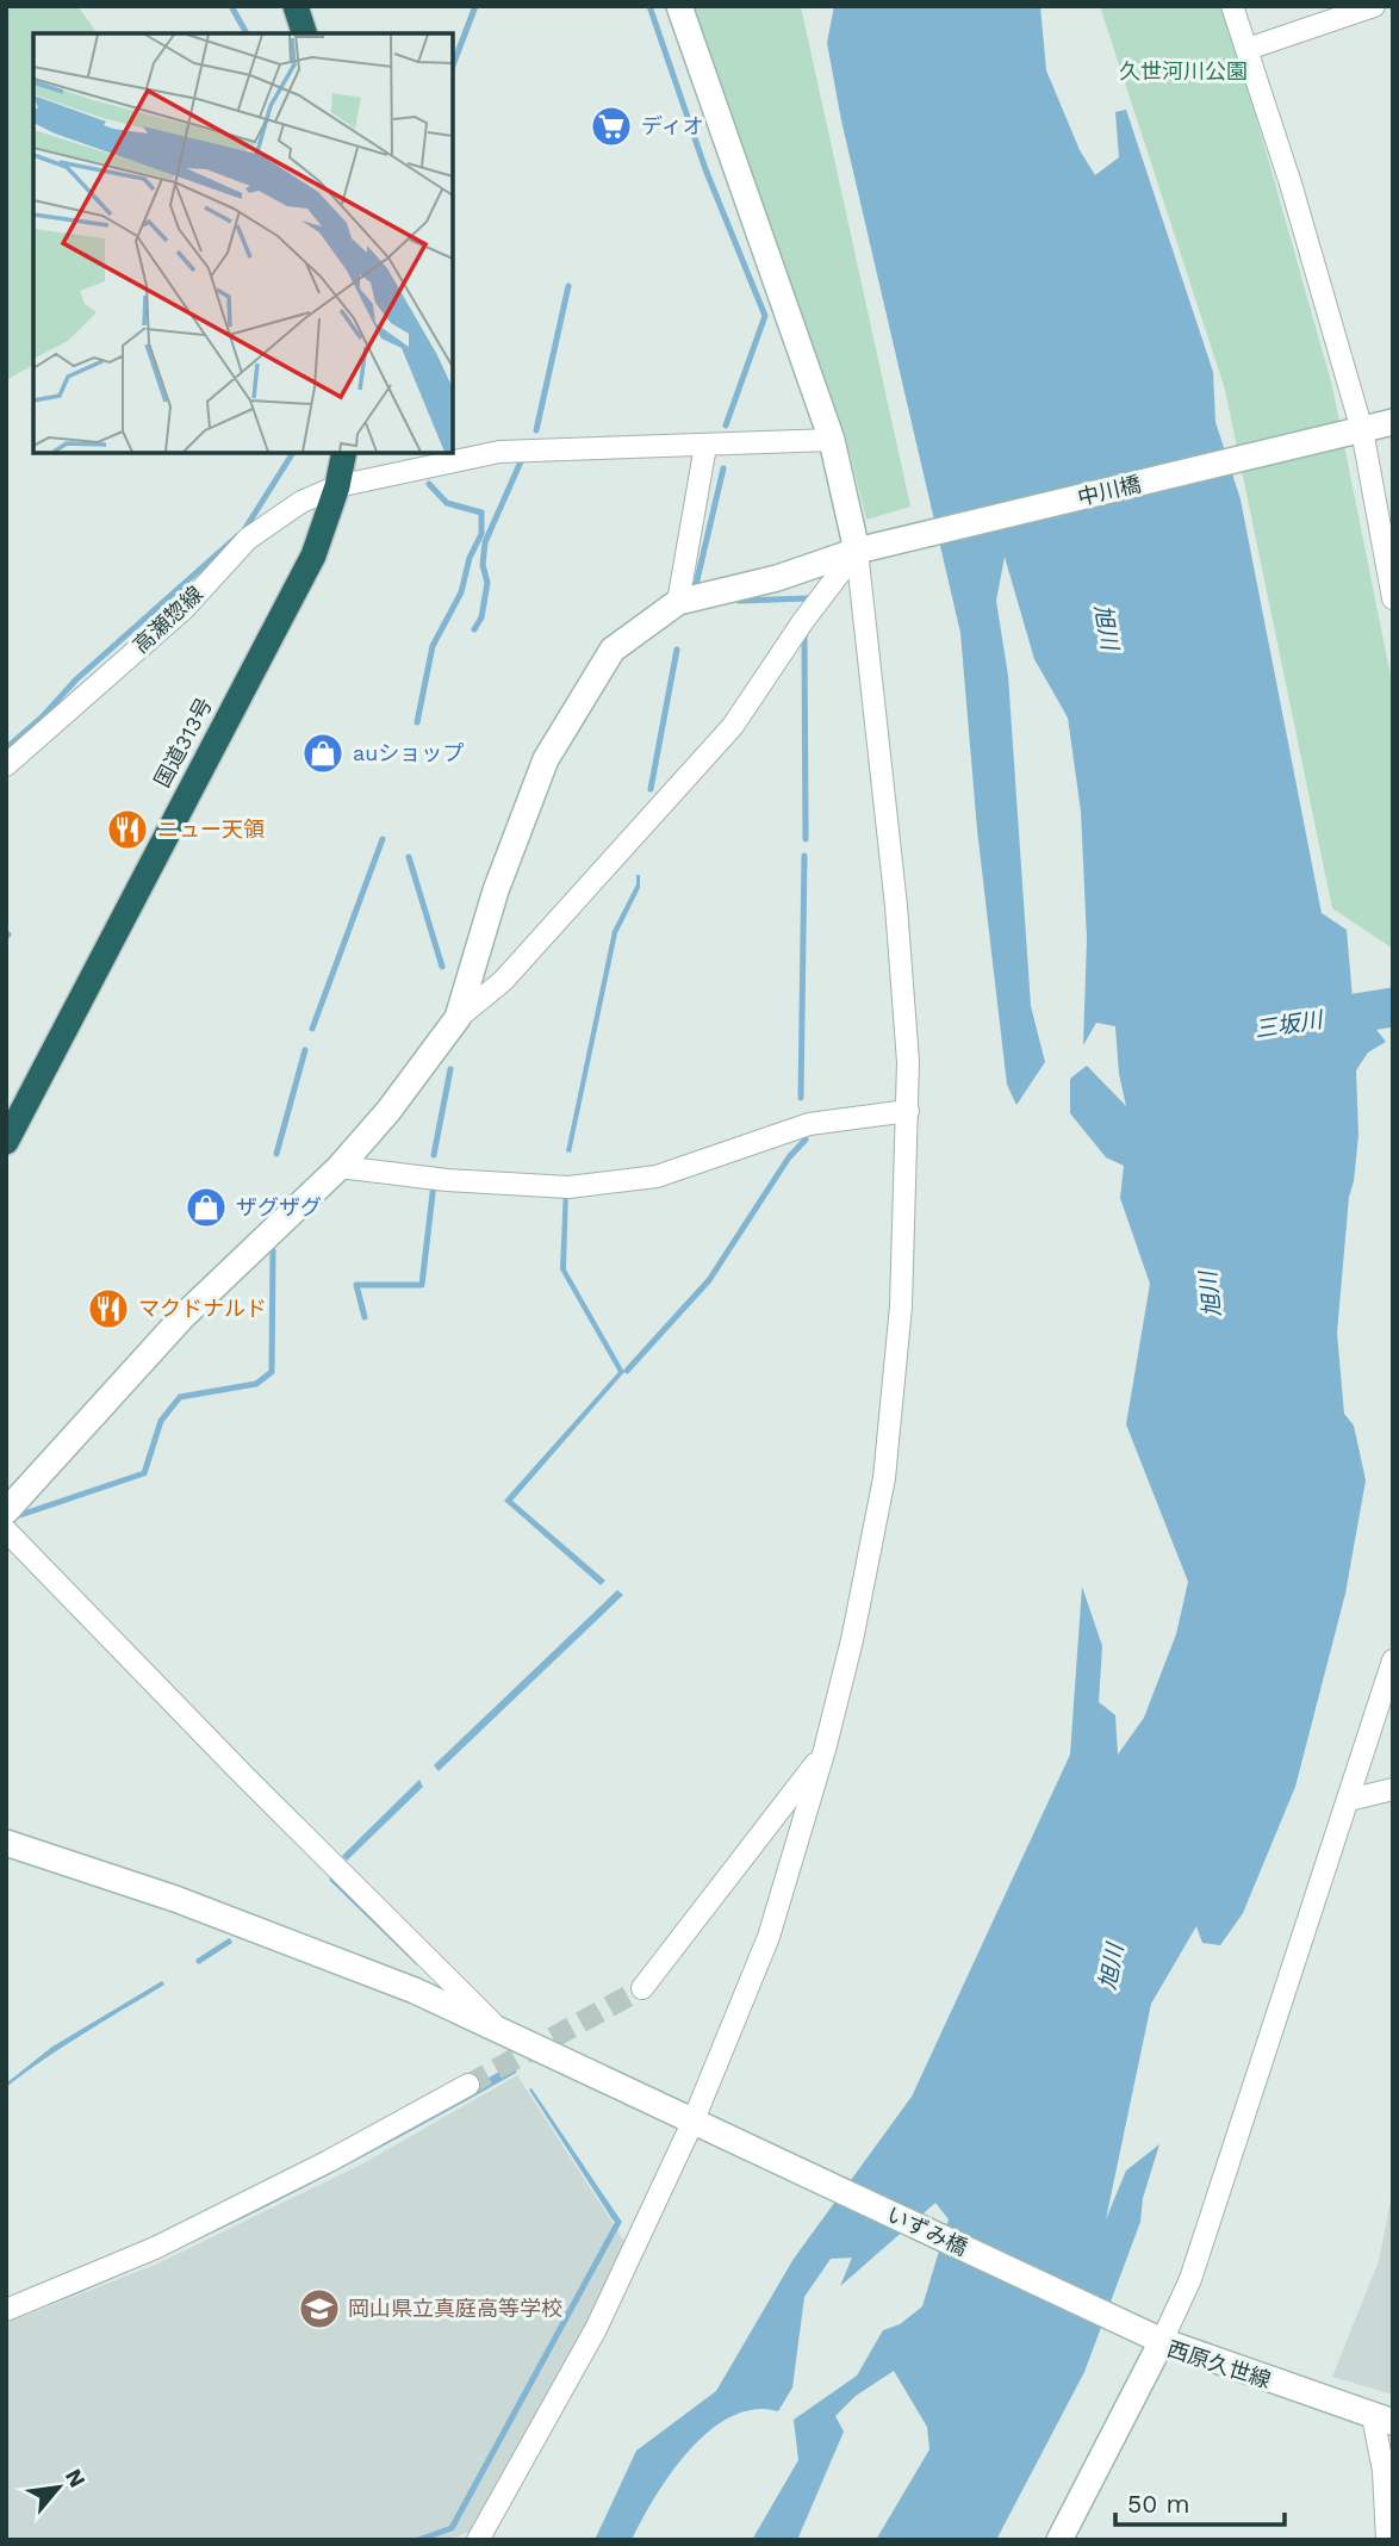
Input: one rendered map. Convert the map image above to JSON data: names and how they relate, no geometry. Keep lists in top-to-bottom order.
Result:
{
  "streets": {
    "highway": ["国道313号"],
    "street": [
      "中川橋",
      "高瀬惣線",
      "いずみ橋",
      "西原久世線"
    ]
  },
  "crossings": [
    ["高瀬惣線", "国道313号"],
    ["いずみ橋", "西原久世線"]
  ],
  "water": ["旭川", "三坂川"],
  "parks": ["久世河川公園"],
  "places": {
    "supermarket": ["ディオ"],
    "shop": ["auショップ", "ザグザグ"],
    "restaurant": ["ニュー天領", "マクドナルド"],
    "school or university": ["岡山県立真庭高等学校"]
  },
  "scale_bar": "50 m",
  "north": "top right"
}
